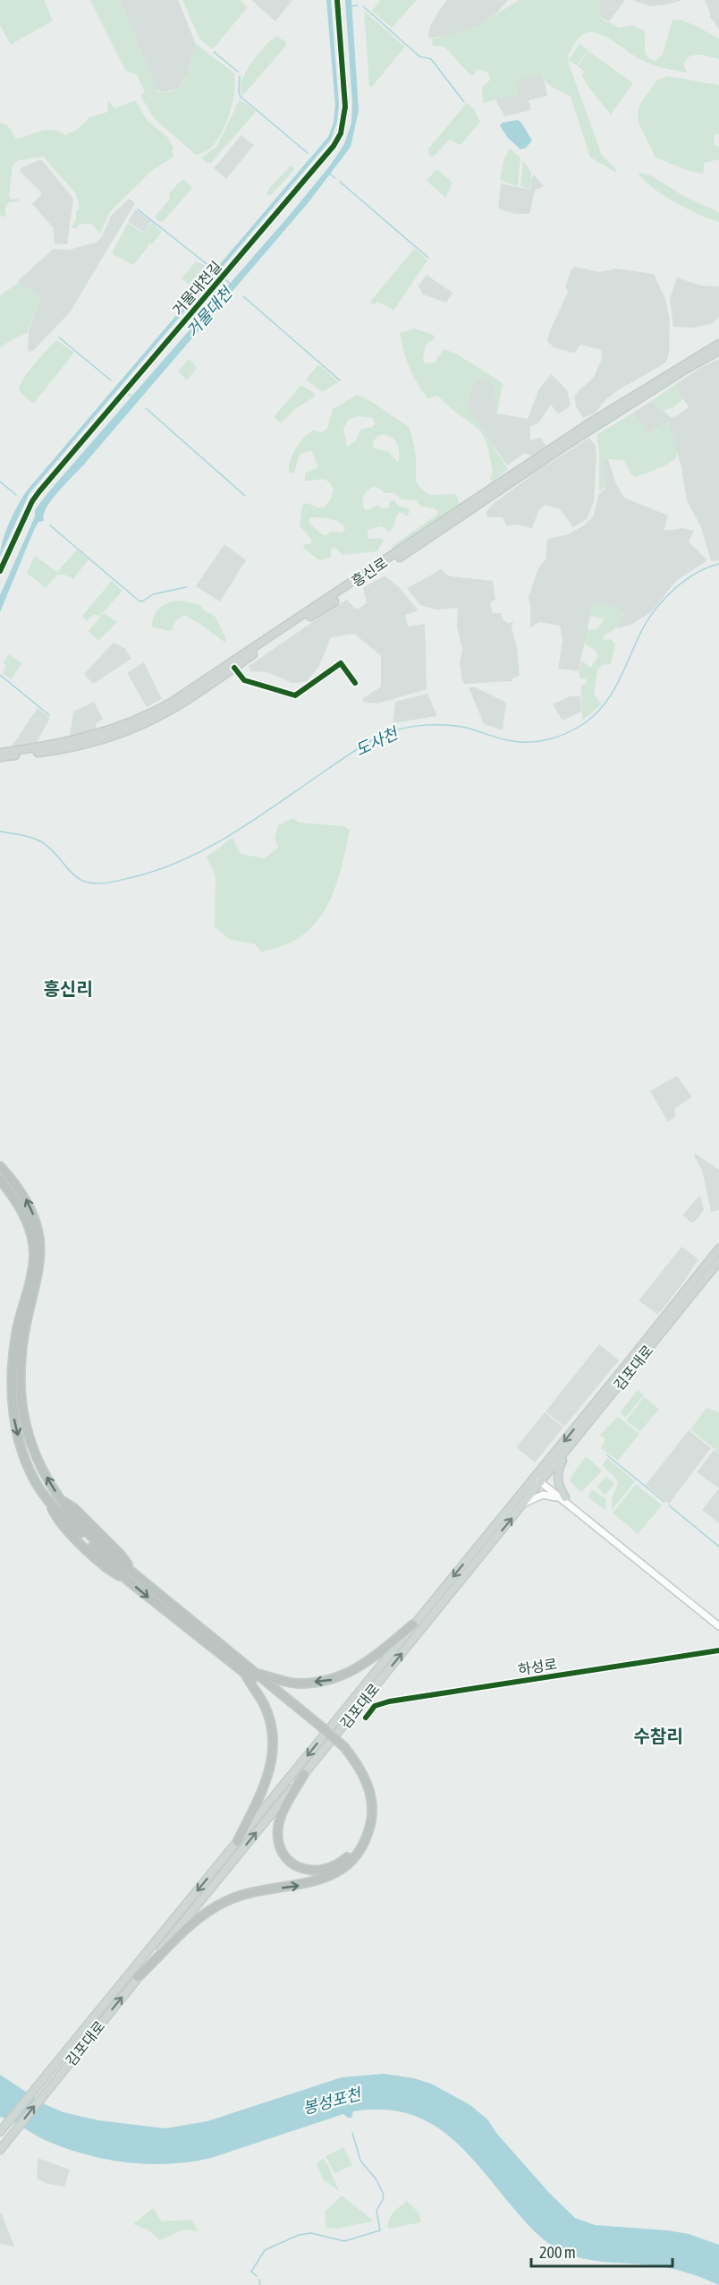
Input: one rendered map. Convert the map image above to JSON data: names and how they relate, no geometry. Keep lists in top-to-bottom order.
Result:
{
  "streets": {
    "main road": ["흥신로", "김포대로"],
    "street": ["거물대천길", "하성로"]
  },
  "districts": ["흥신리", "수참리"],
  "water": ["거물대천", "도사천", "봉성포천"],
  "scale_bar": "200 m"
}
